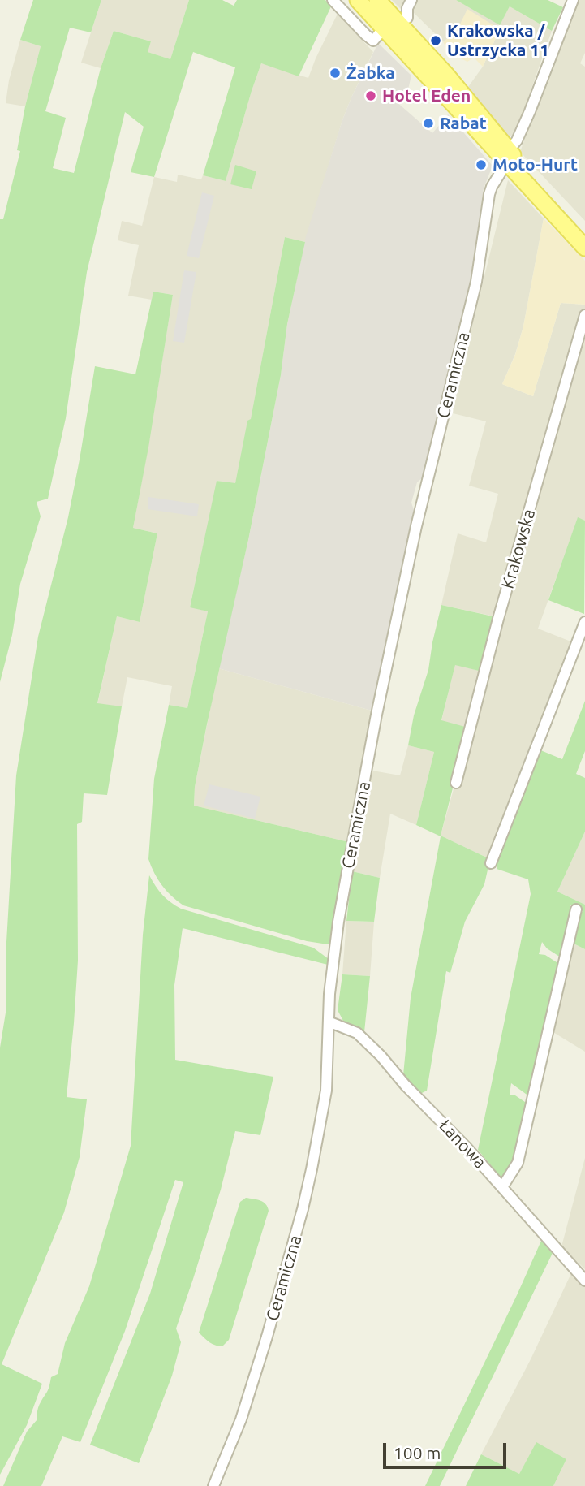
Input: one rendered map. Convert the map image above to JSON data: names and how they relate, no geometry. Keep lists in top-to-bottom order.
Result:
{
  "streets": {
    "street": ["Ceramiczna", "Krakowska", "Łanowa"]
  },
  "crossings": [
    ["Ceramiczna", "Łanowa"]
  ],
  "places": [
    "Krakowska / Ustrzycka 11",
    "Żabka",
    "Hotel Eden",
    "Rabat",
    "Moto-Hurt"
  ],
  "scale_bar": "100 m"
}
